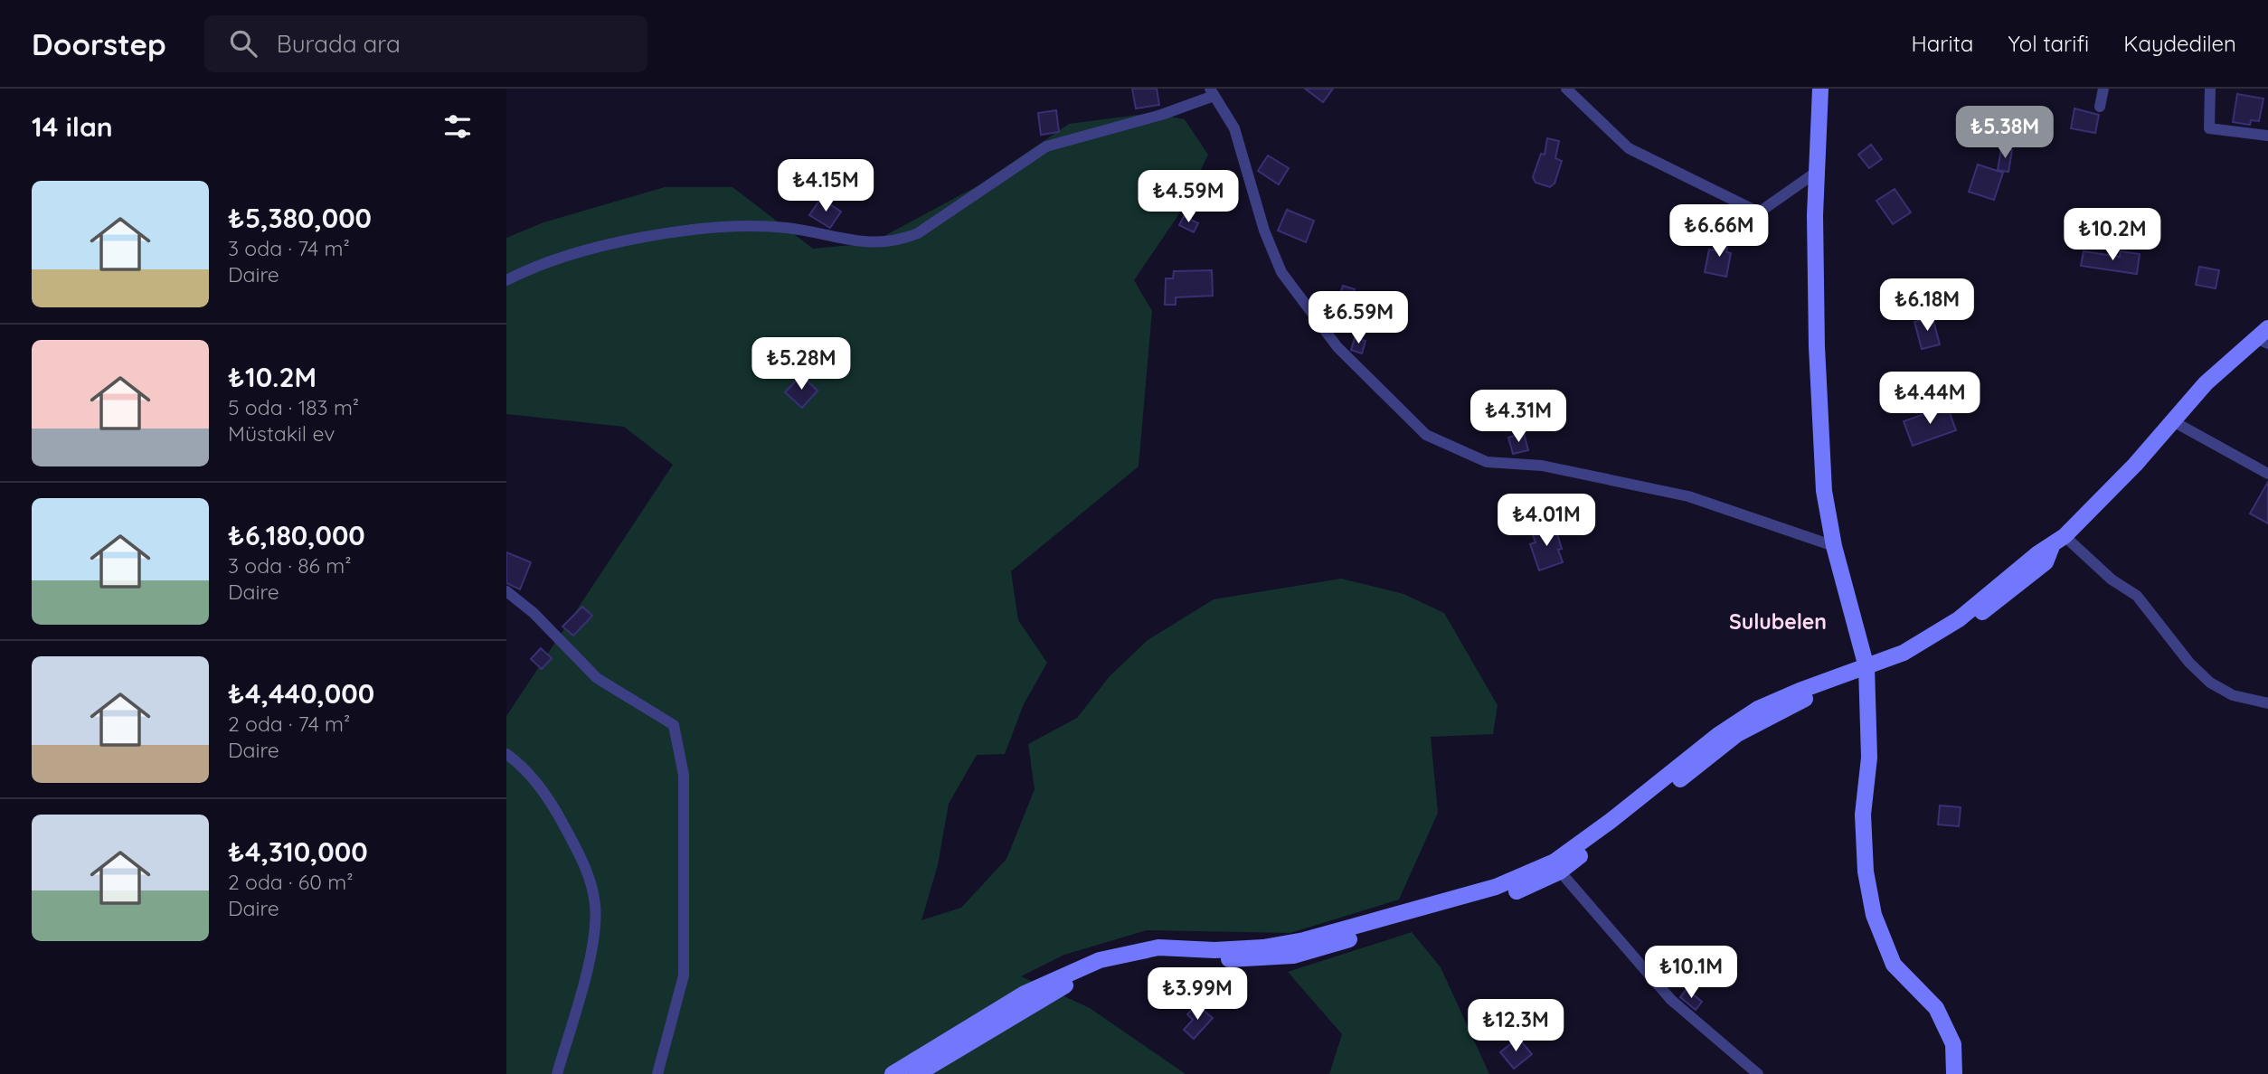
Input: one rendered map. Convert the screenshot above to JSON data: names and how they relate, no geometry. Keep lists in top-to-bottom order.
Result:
{
  "districts": ["Sulubelen"],
  "page": {
    "header": "Doorstep",
    "search": "Burada ara",
    "nav": ["Harita", "Yol tarifi", "Kaydedilen"],
    "heading": "14 ilan",
    "price": [
      "₺5.38M",
      "₺4.15M",
      "₺4.59M",
      "₺6.66M",
      "₺10.2M",
      "₺6.18M",
      "₺6.59M",
      "₺5.28M",
      "₺4.44M",
      "₺4.31M",
      "₺4.01M",
      "₺10.1M",
      "₺3.99M",
      "₺12.3M"
    ],
    "list": [
      {
        "name": "₺5,380,000",
        "note": "3 oda · 74 m² · Daire"
      },
      {
        "name": "₺10.2M",
        "note": "5 oda · 183 m² · Müstakil ev"
      },
      {
        "name": "₺6,180,000",
        "note": "3 oda · 86 m² · Daire"
      },
      {
        "name": "₺4,440,000",
        "note": "2 oda · 74 m² · Daire"
      },
      {
        "name": "₺4,310,000",
        "note": "2 oda · 60 m² · Daire"
      }
    ]
  }
}
